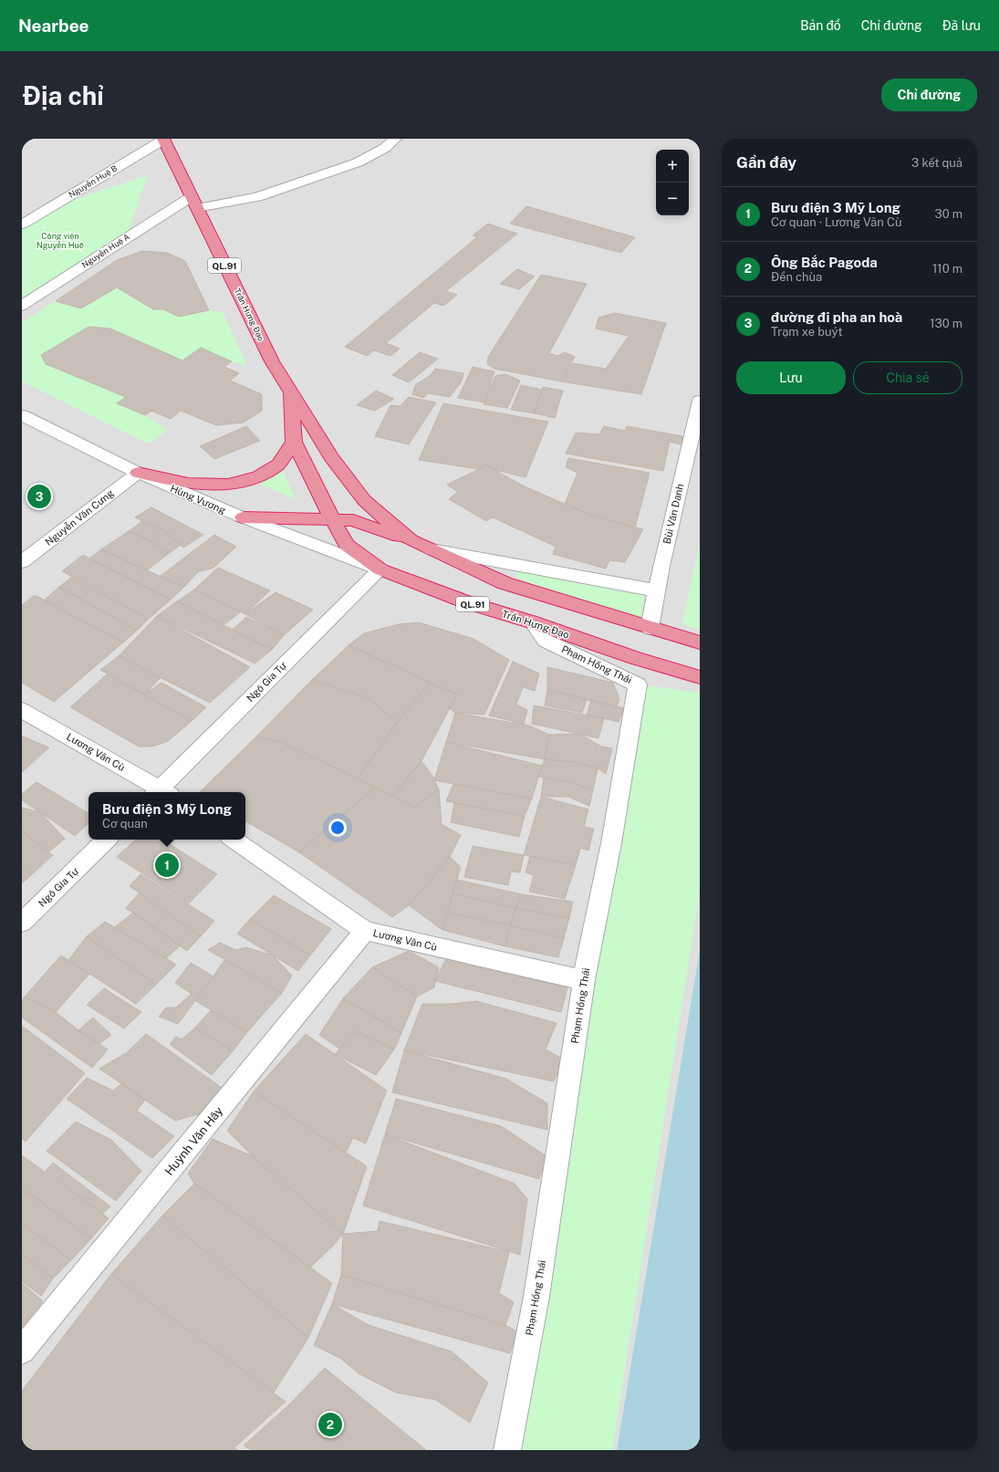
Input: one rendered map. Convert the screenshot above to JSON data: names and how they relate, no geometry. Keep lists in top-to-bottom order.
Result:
{
  "streets": {
    "highway": ["QL.91", "Trần Hưng Đạo"],
    "street": [
      "Nguyễn Huệ B",
      "Nguyễn Huệ A",
      "Hùng Vương",
      "Bùi Văn Danh",
      "Nguyễn Văn Cưng",
      "Phạm Hồng Thái",
      "Ngô Gia Tự",
      "Lương Vãn Cù",
      "Huỳnh Văn Hây"
    ]
  },
  "crossings": [
    ["Nguyễn Huệ B", "Trần Hưng Đạo"],
    ["Nguyễn Huệ A", "Trần Hưng Đạo"],
    ["QL.91", "Trần Hưng Đạo"],
    ["QL.91", "Bùi Văn Danh"],
    ["Trần Hưng Đạo", "Hùng Vương"],
    ["Trần Hưng Đạo", "Phạm Hồng Thái"],
    ["Trần Hưng Đạo", "Ngô Gia Tự"],
    ["Hùng Vương", "Nguyễn Văn Cưng"],
    ["Hùng Vương", "Ngô Gia Tự"],
    ["Phạm Hồng Thái", "Lương Vãn Cù"],
    ["Ngô Gia Tự", "Lương Vãn Cù"],
    ["Lương Vãn Cù", "Huỳnh Văn Hây"]
  ],
  "parks": ["Công viên Nguyễn Huệ"],
  "page": {
    "header": "Nearbee",
    "nav": ["Bản đồ", "Chỉ đường", "Đã lưu"],
    "buttons": [
      "Chỉ đường",
      ["Lưu", "Chia sẻ"]
    ],
    "title": "Địa chỉ",
    "heading": ["Gần đây", "3 kết quả"],
    "map_buttons": ["+", "−"],
    "list": [
      {
        "mark": "1",
        "name": "Bưu điện 3 Mỹ Long",
        "note": "Cơ quan · Lương Vãn Cù",
        "value": "30 m"
      },
      {
        "mark": "2",
        "name": "Ông Bắc Pagoda",
        "note": "Đền chùa",
        "value": "110 m"
      },
      {
        "mark": "3",
        "name": "đường đi pha an hoà",
        "note": "Trạm xe buýt",
        "value": "130 m"
      }
    ],
    "pins": ["3", "1", "2"],
    "popup": ["Bưu điện 3 Mỹ Long", "Cơ quan"]
  }
}
